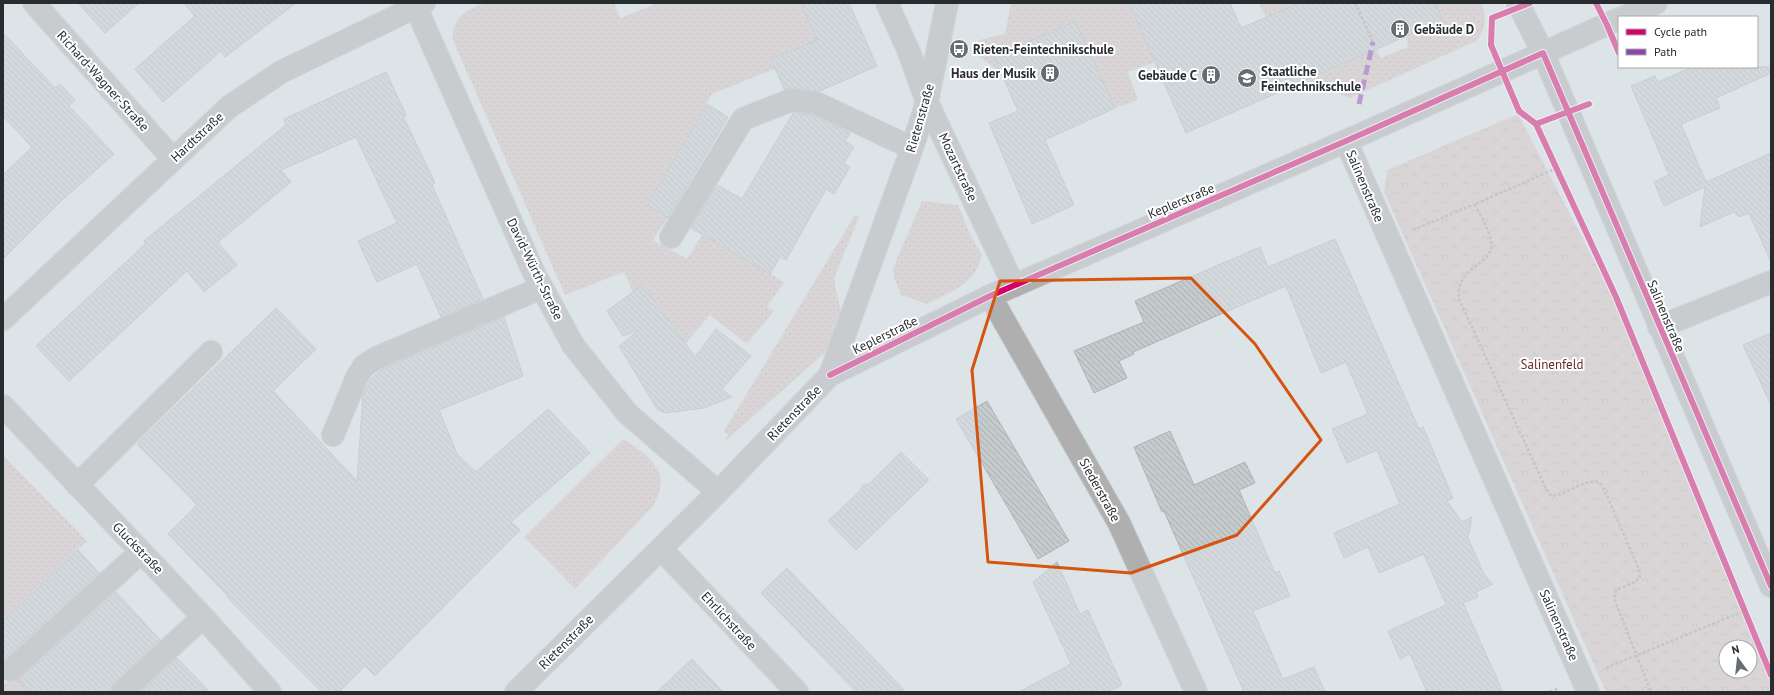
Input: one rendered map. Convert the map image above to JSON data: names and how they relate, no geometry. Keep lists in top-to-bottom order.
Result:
{
  "streets": {
    "street": [
      "Richard-Wagner-Straße",
      "Rietenstraße",
      "Hardtstraße",
      "Mozartstraße",
      "Salinenstraße",
      "Keplerstraße",
      "David-Würth-Straße",
      "Siederstraße",
      "Gluckstraße",
      "Ehrlichstraße"
    ]
  },
  "crossings": [
    ["Richard-Wagner-Straße", "Hardtstraße"],
    ["Rietenstraße", "Mozartstraße"],
    ["Rietenstraße", "Keplerstraße"],
    ["Rietenstraße", "David-Würth-Straße"],
    ["Rietenstraße", "Ehrlichstraße"],
    ["Hardtstraße", "David-Würth-Straße"],
    ["Mozartstraße", "Keplerstraße"],
    ["Salinenstraße", "Keplerstraße"],
    ["Keplerstraße", "Siederstraße"]
  ],
  "parks": ["Salinenfeld"],
  "places": {
    "building": ["Gebäude D", "Haus der Musik", "Gebäude C"],
    "bus stop": ["Rieten-Feintechnikschule"],
    "school or university": ["Staatliche Feintechnikschule"]
  },
  "legend": ["Cycle path", "Path"],
  "north": "top"
}
